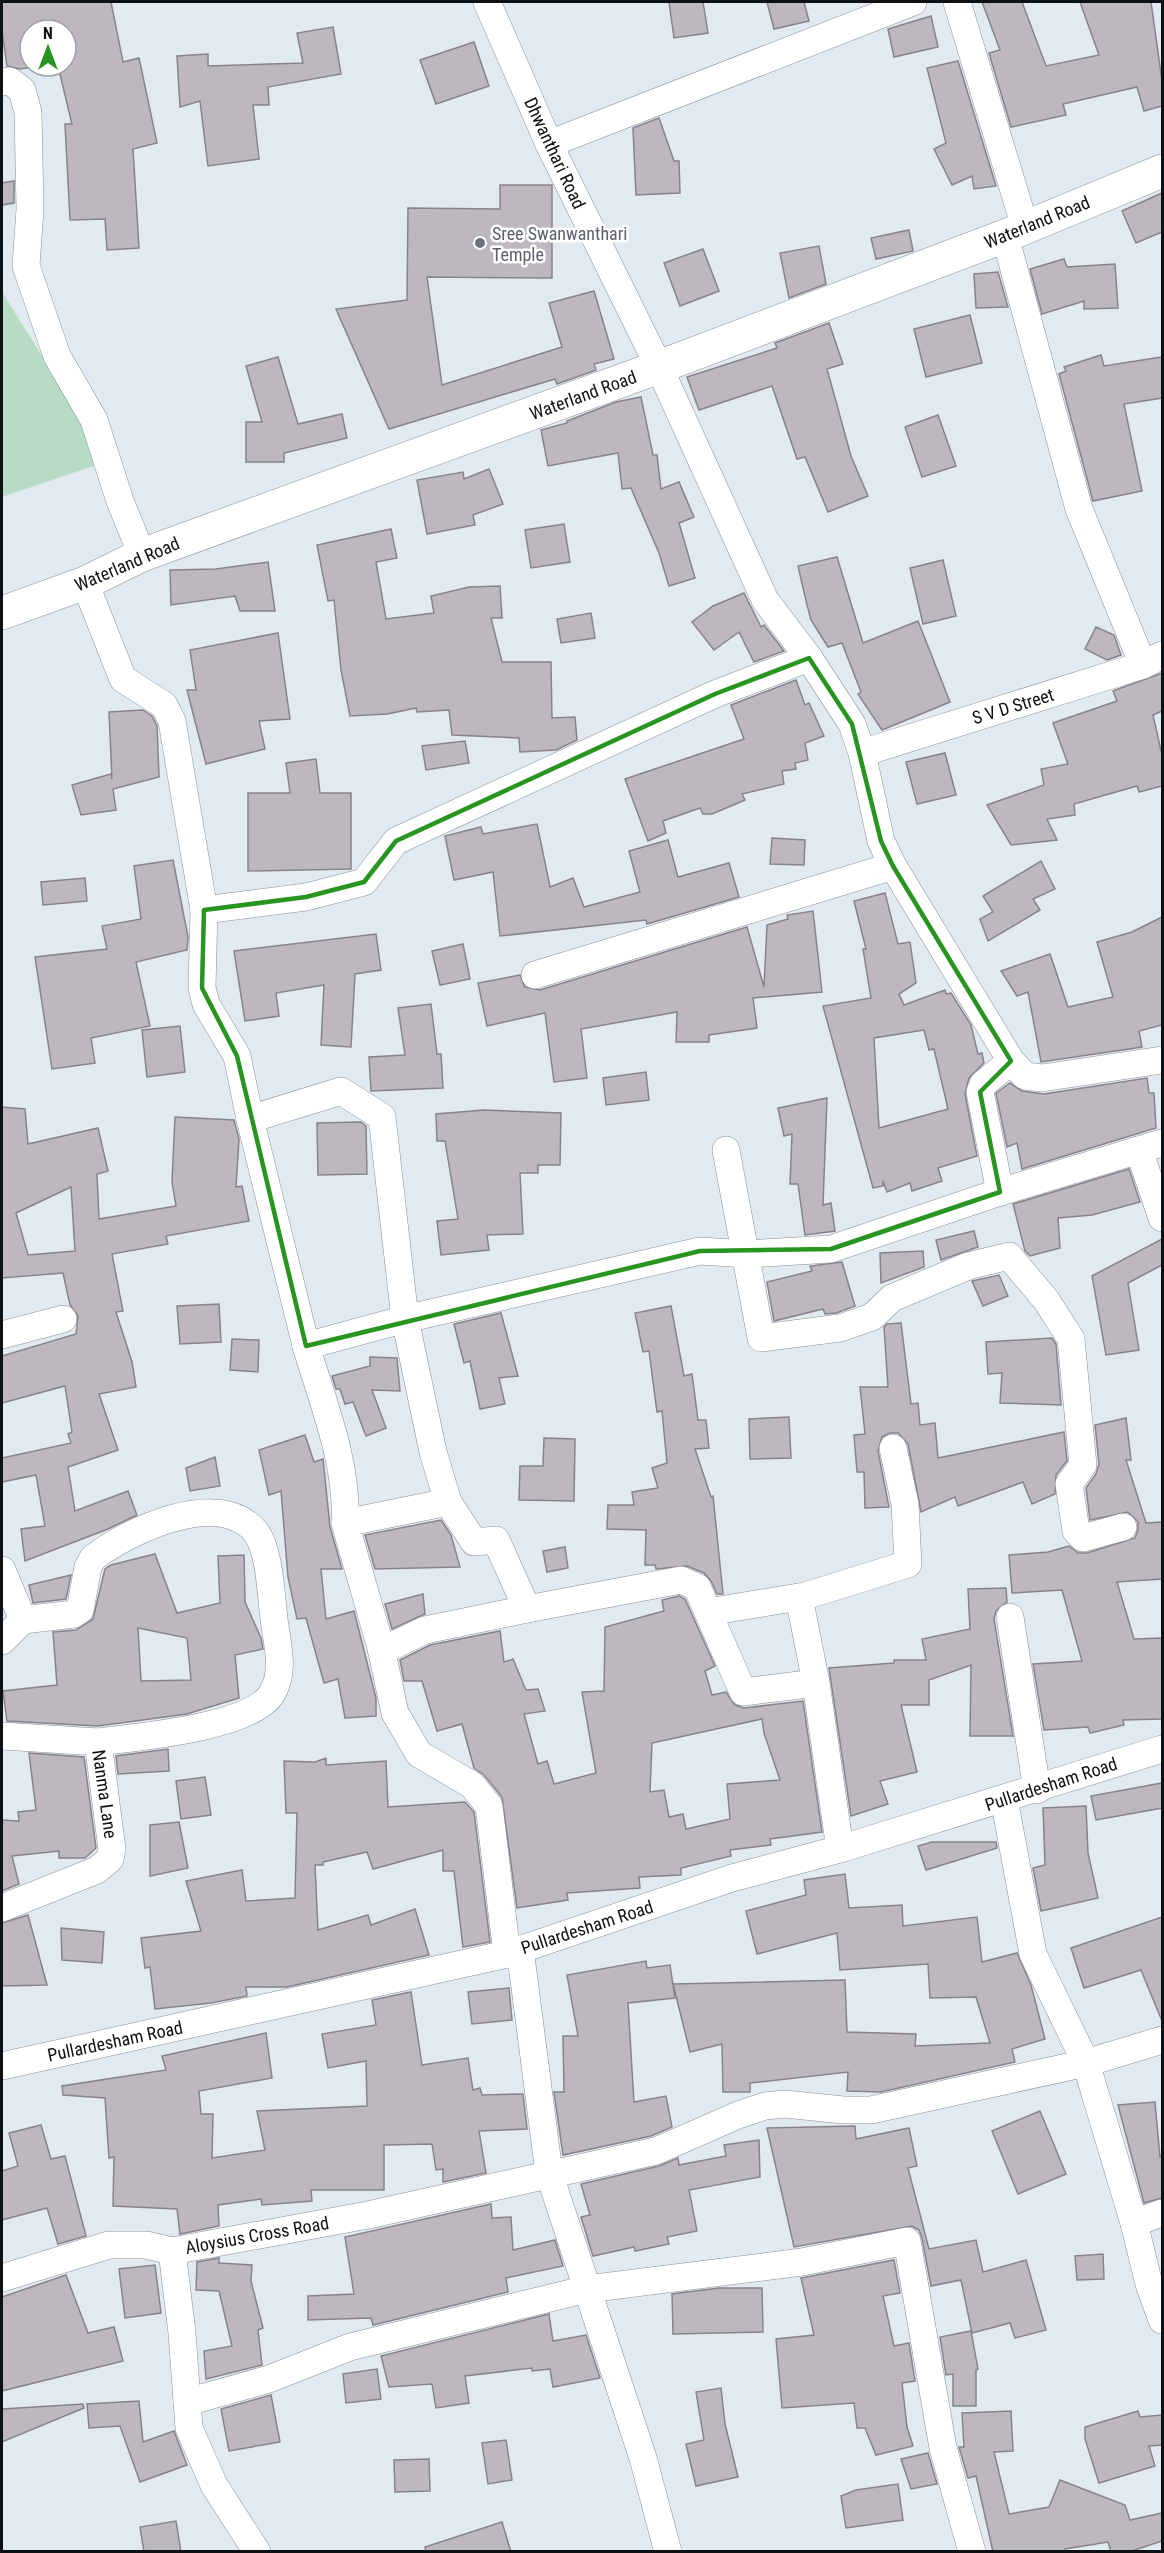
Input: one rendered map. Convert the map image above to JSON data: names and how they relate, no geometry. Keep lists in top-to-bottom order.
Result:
{
  "streets": {
    "main road": ["Waterland Road"],
    "street": [
      "Dhwanthari Road",
      "S V D Street",
      "Pullardesham Road",
      "Nanma Lane",
      "Aloysius Cross Road"
    ]
  },
  "crossings": [
    ["Dhwanthari Road", "Waterland Road"],
    ["Dhwanthari Road", "S V D Street"]
  ],
  "places": ["Sree Swanwanthari Temple"],
  "north": "top"
}
